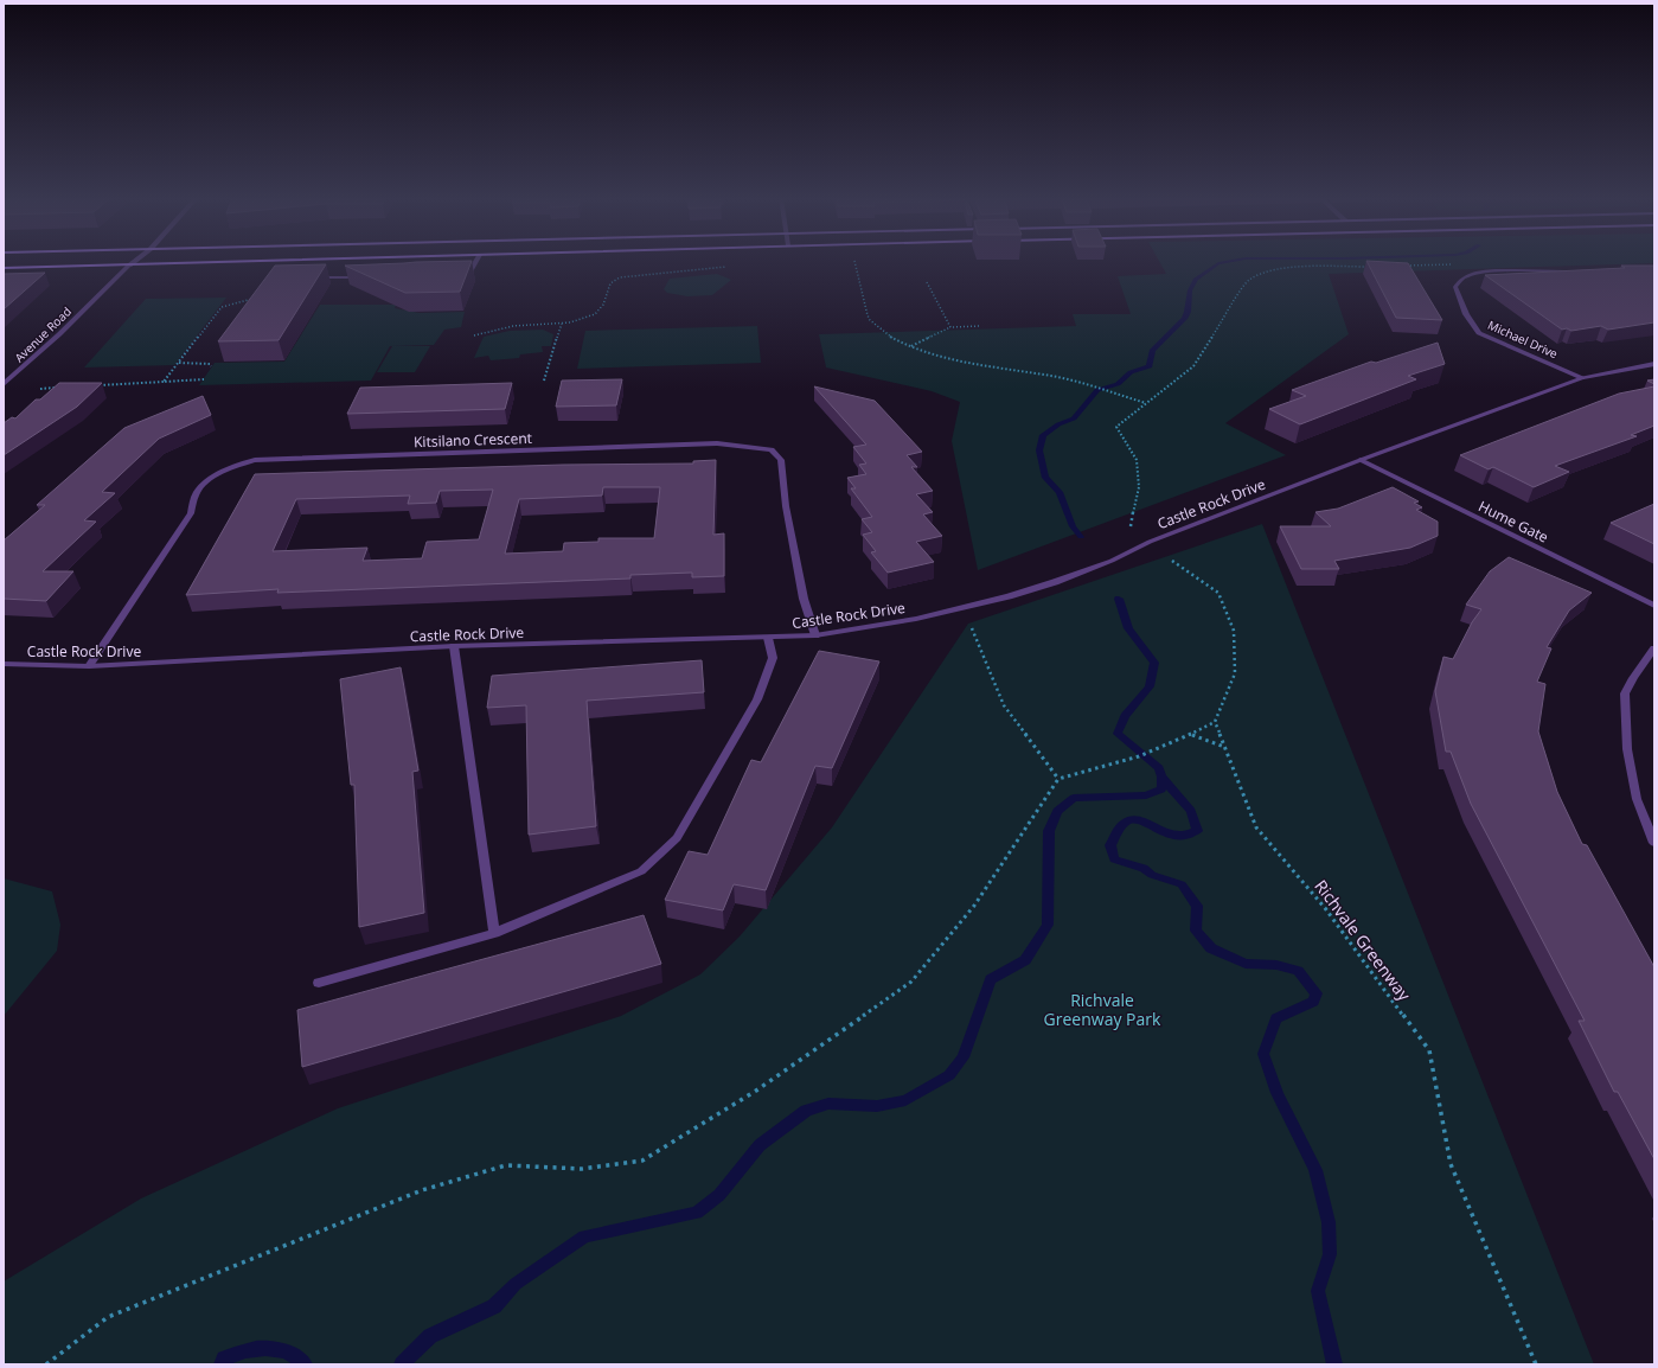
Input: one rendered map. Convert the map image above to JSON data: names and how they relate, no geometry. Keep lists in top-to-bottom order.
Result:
{
  "streets": {
    "street": [
      "Avenue Road",
      "Michael Drive",
      "Kitsilano Crescent",
      "Castle Rock Drive",
      "Hume Gate"
    ],
    "path": ["Richvale Greenway"]
  },
  "crossings": [
    ["Michael Drive", "Castle Rock Drive"],
    ["Kitsilano Crescent", "Castle Rock Drive"],
    ["Castle Rock Drive", "Hume Gate"]
  ],
  "parks": ["Richvale Greenway Park"]
}
